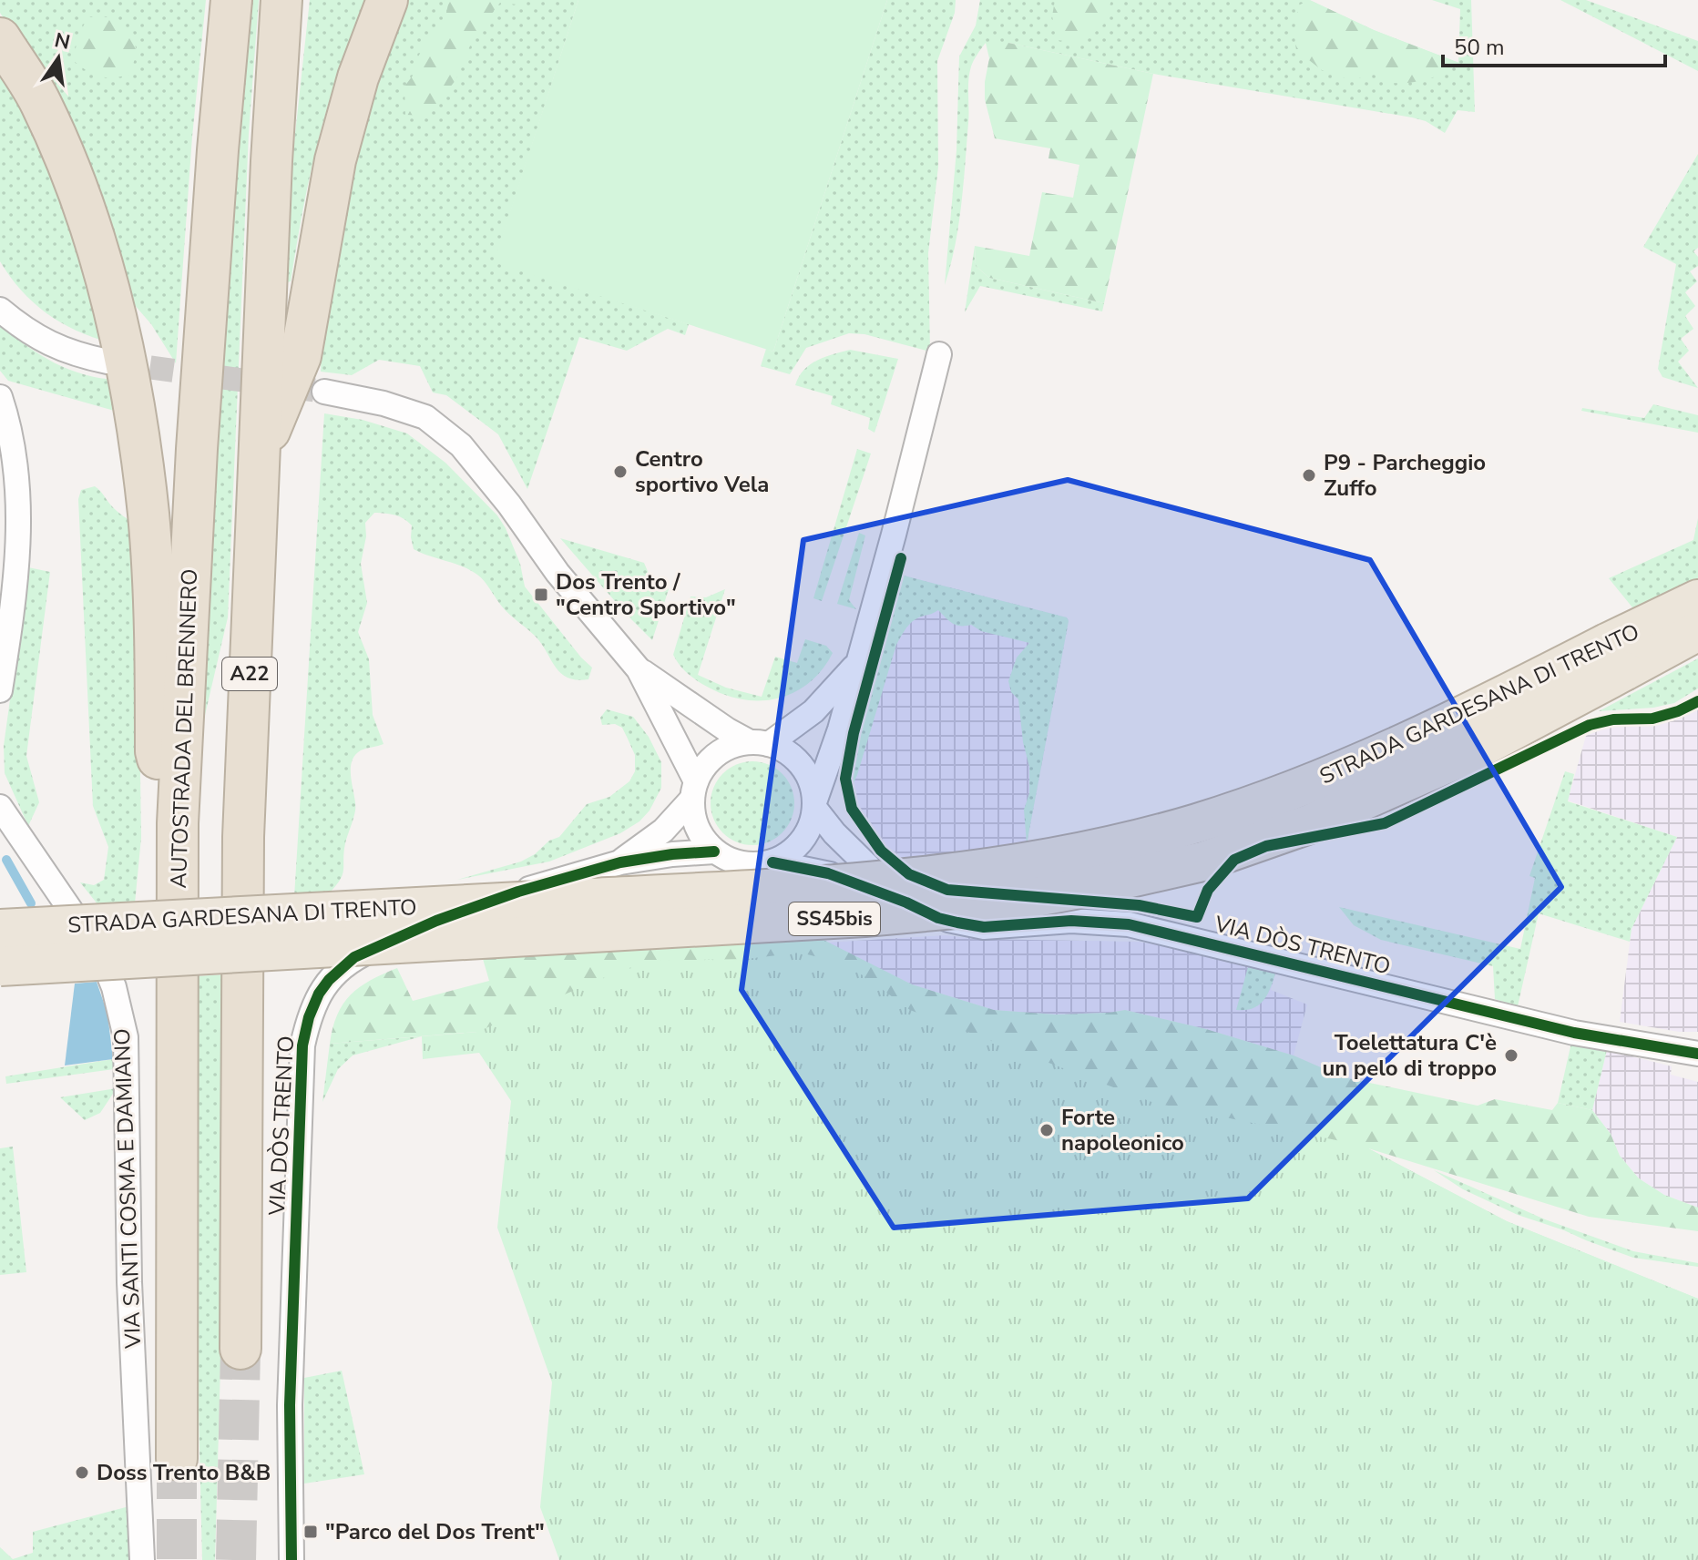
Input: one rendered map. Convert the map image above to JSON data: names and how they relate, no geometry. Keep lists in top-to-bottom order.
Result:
{
  "streets": {
    "highway": [
      "A22",
      "STRADA GARDESANA DI TRENTO",
      "AUTOSTRADA DEL BRENNERO",
      "SS45bis"
    ],
    "street": ["VIA DÒS TRENTO", "VIA SANTI COSMA E DAMIANO"]
  },
  "places": {
    "other": [
      "Centro sportivo Vela",
      "P9 - Parcheggio Zuffo",
      "Toelettatura C'è un pelo di troppo",
      "Forte napoleonico",
      "Doss Trento B&B"
    ],
    "transit": ["Dos Trento / \"Centro Sportivo\"", "\"Parco del Dos Trent\""]
  },
  "scale_bar": "50 m",
  "north": "top"
}
